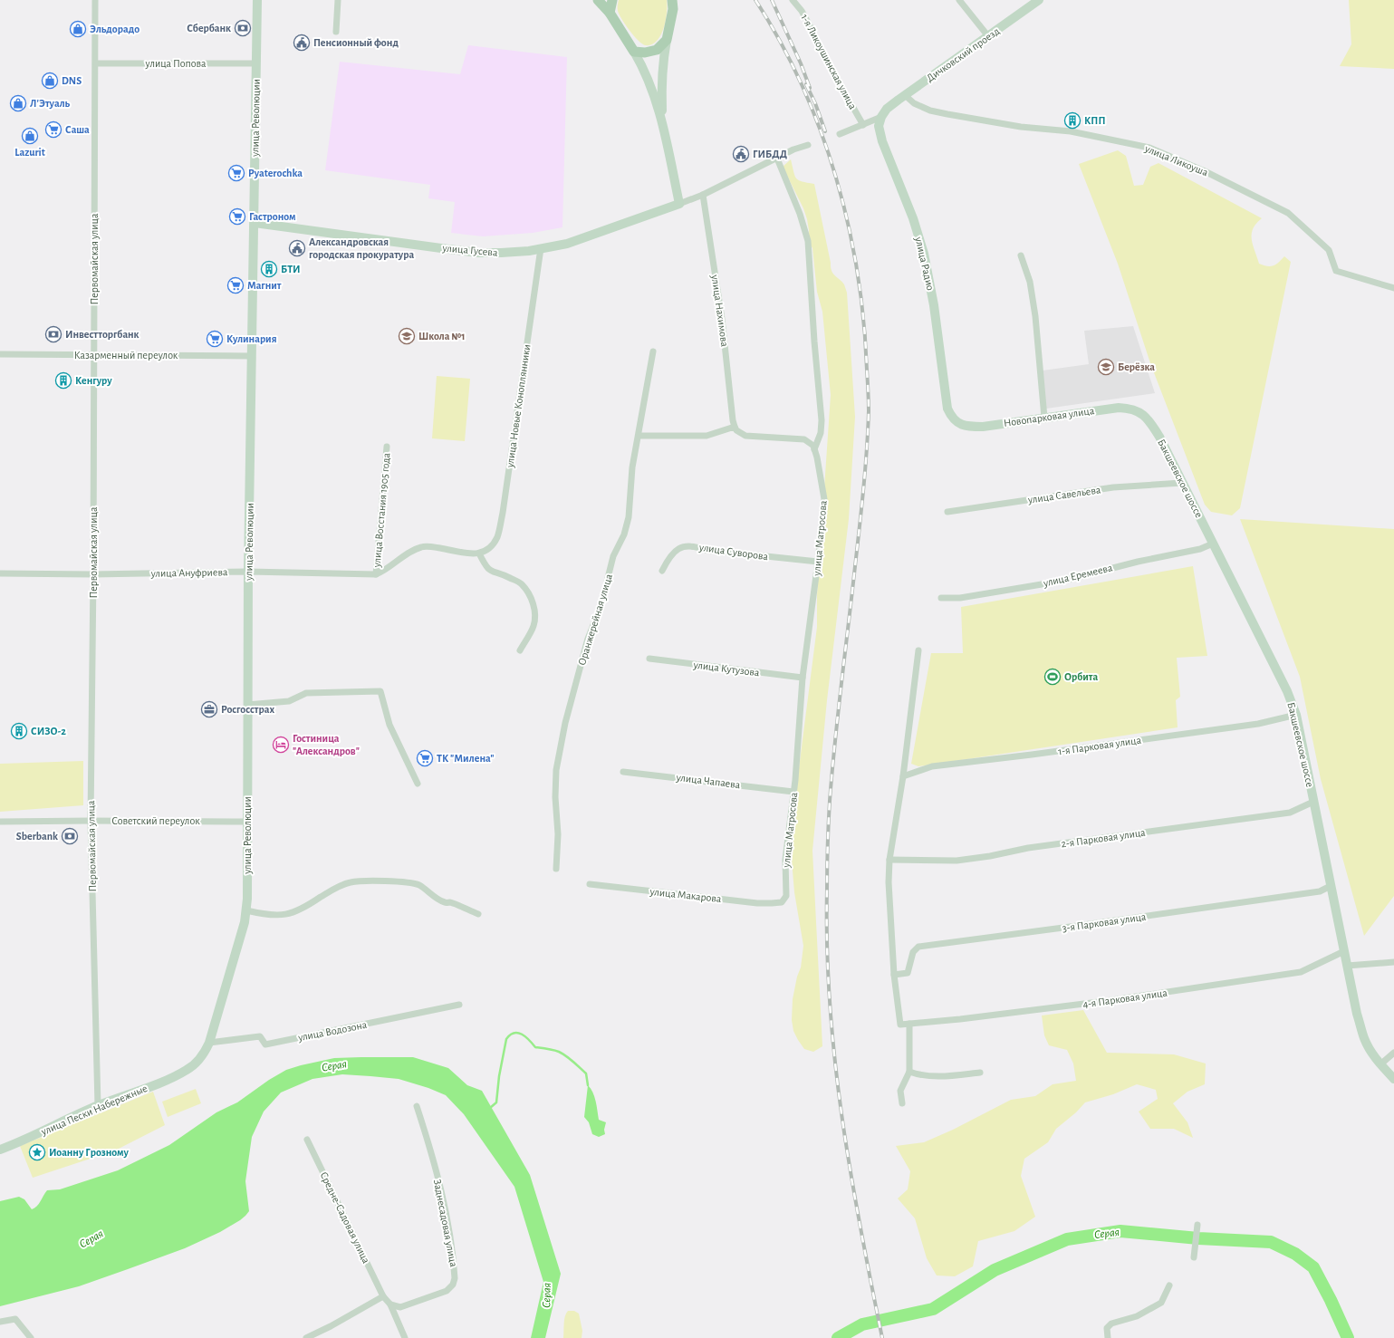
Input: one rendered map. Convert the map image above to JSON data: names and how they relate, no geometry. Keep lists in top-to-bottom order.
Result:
{
  "streets": {
    "main road": [
      "Дичковский проезд",
      "улица Революции",
      "улица Гусева",
      "улица Радио",
      "Новопарковая улица",
      "Бакшеевское шоссе",
      "улица Пески Набережные"
    ],
    "street": [
      "1-я Ликоушинская улица",
      "улица Попова",
      "улица Ликоуша",
      "Первомайская улица",
      "улица Нахимова",
      "Казарменный переулок",
      "улица Новые Коноплянники",
      "улица Савельева",
      "улица Восстания 1905 года",
      "улица Матросова",
      "улица Суворова",
      "улица Ануфриева",
      "улица Еремеева",
      "Оранжерейная улица",
      "улица Кутузова",
      "1-я Парковая улица",
      "улица Чапаева",
      "Советский переулок",
      "2-я Парковая улица",
      "улица Макарова",
      "3-я Парковая улица",
      "4-я Парковая улица",
      "улица Водозона",
      "Средне-Садовая улица",
      "Заднесадовая улица"
    ]
  },
  "crossings": [
    ["Дичковский проезд", "улица Ликоуша"],
    ["Дичковский проезд", "улица Радио"],
    ["улица Попова", "улица Революции"],
    ["улица Попова", "Первомайская улица"],
    ["улица Революции", "улица Гусева"],
    ["улица Революции", "Казарменный переулок"],
    ["улица Революции", "улица Ануфриева"],
    ["улица Революции", "Советский переулок"],
    ["улица Революции", "улица Водозона"],
    ["улица Революции", "улица Пески Набережные"],
    ["улица Гусева", "улица Новые Коноплянники"],
    ["Первомайская улица", "Казарменный переулок"],
    ["Первомайская улица", "улица Ануфриева"],
    ["Первомайская улица", "Советский переулок"],
    ["Первомайская улица", "улица Пески Набережные"],
    ["улица Радио", "Новопарковая улица"],
    ["Новопарковая улица", "Бакшеевское шоссе"],
    ["Бакшеевское шоссе", "улица Савельева"],
    ["Бакшеевское шоссе", "улица Еремеева"],
    ["Бакшеевское шоссе", "1-я Парковая улица"],
    ["Бакшеевское шоссе", "2-я Парковая улица"],
    ["Бакшеевское шоссе", "3-я Парковая улица"],
    ["Бакшеевское шоссе", "4-я Парковая улица"],
    ["улица Восстания 1905 года", "улица Ануфриева"],
    ["улица Матросова", "улица Суворова"],
    ["улица Матросова", "улица Кутузова"],
    ["улица Матросова", "улица Чапаева"],
    ["улица Матросова", "улица Макарова"],
    ["3-я Парковая улица", "4-я Парковая улица"]
  ],
  "water": ["Серая"],
  "places": {
    "bank": ["Сбербанк", "Инвестторгбанк", "Sberbank"],
    "shop": [
      "Эльдорадо",
      "DNS",
      "Л'Этуаль",
      "Lazurit"
    ],
    "public building": ["Пенсионный фонд", "ГИБДД", "Александровская городская прокуратура"],
    "building": [
      "КПП",
      "БТИ",
      "Кенгуру",
      "СИЗО-2"
    ],
    "supermarket": [
      "Саша",
      "Pyaterochka",
      "Гастроном",
      "Магнит",
      "Кулинария",
      "ТК \"Милена\""
    ],
    "school or university": ["Школа №1", "Берёзка"],
    "sports": ["Орбита"],
    "office": ["Росгосстрах"],
    "hotel": ["Гостиница \"Александров\""],
    "place": ["Иоанну Грозному"]
  }
}
